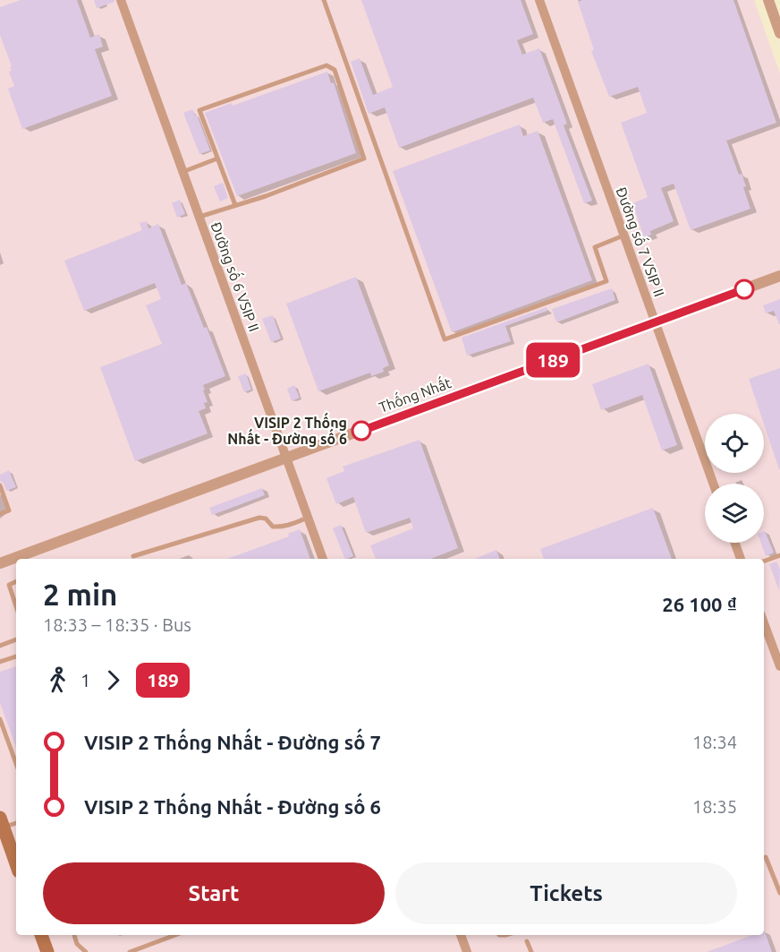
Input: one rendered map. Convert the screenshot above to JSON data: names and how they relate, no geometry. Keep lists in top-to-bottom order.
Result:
{
  "streets": {
    "street": ["Đường số 7 VSIP II", "Đường số 6 VSIP II", "Thống Nhất"]
  },
  "crossings": [
    ["Đường số 7 VSIP II", "Thống Nhất"],
    ["Đường số 6 VSIP II", "Thống Nhất"]
  ],
  "places": ["VISIP 2 Thống Nhất - Đường số 6"],
  "lines": ["bus line 189"],
  "page": {
    "on_map": "189",
    "heading": ["2 min", "18:33 – 18:35 · Bus", "26 100 ₫"],
    "legs": ["1", "189"],
    "list": [
      {
        "name": "VISIP 2 Thống Nhất - Đường số 7",
        "value": "18:34"
      },
      {
        "name": "VISIP 2 Thống Nhất - Đường số 6",
        "value": "18:35"
      }
    ],
    "buttons": ["Start", "Tickets"]
  }
}
